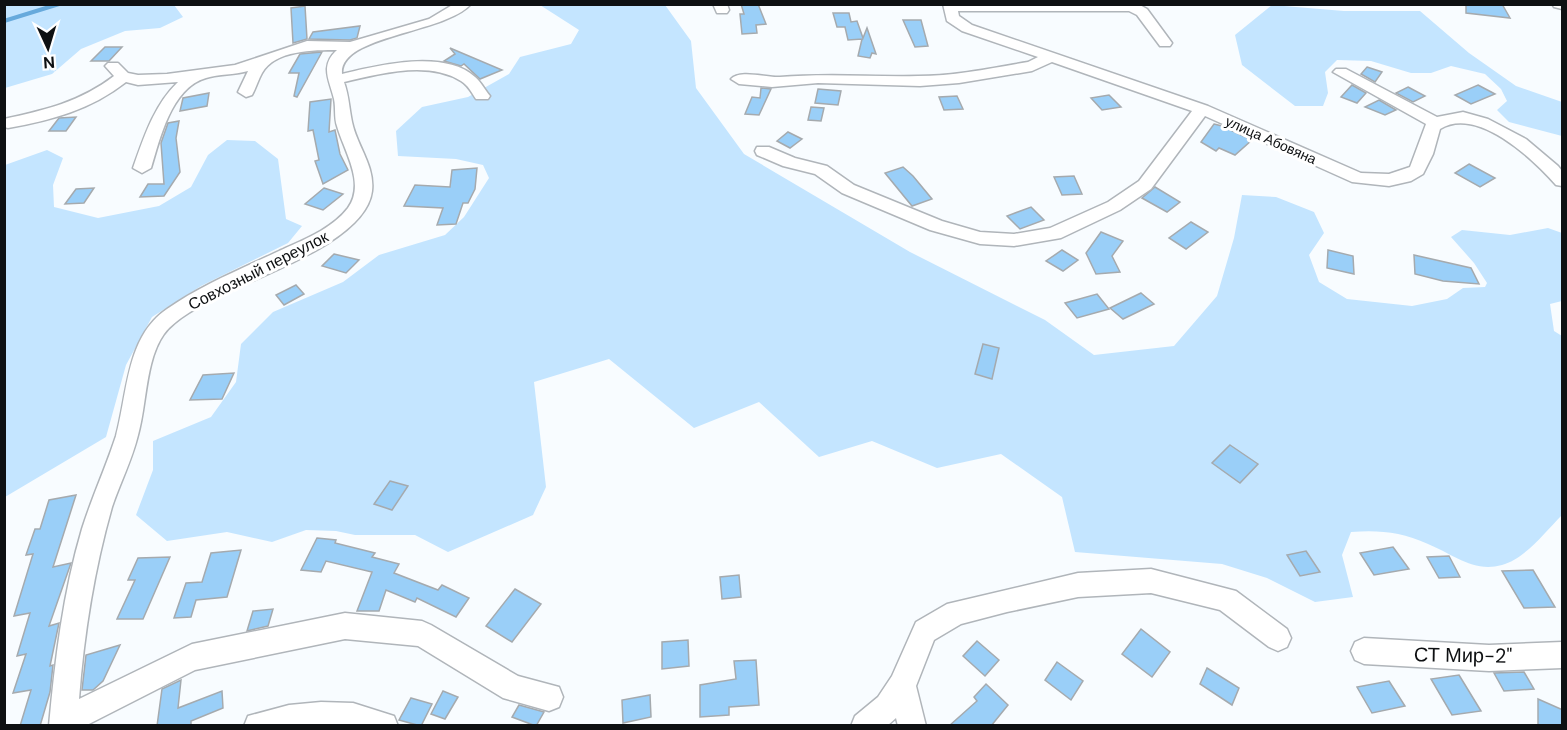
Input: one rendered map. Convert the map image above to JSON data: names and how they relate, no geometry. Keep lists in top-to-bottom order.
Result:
{
  "streets": {
    "street": ["улица Абовяна", "Совхозный переулок", "СТ Мир-2\""]
  },
  "north": "bottom"
}
